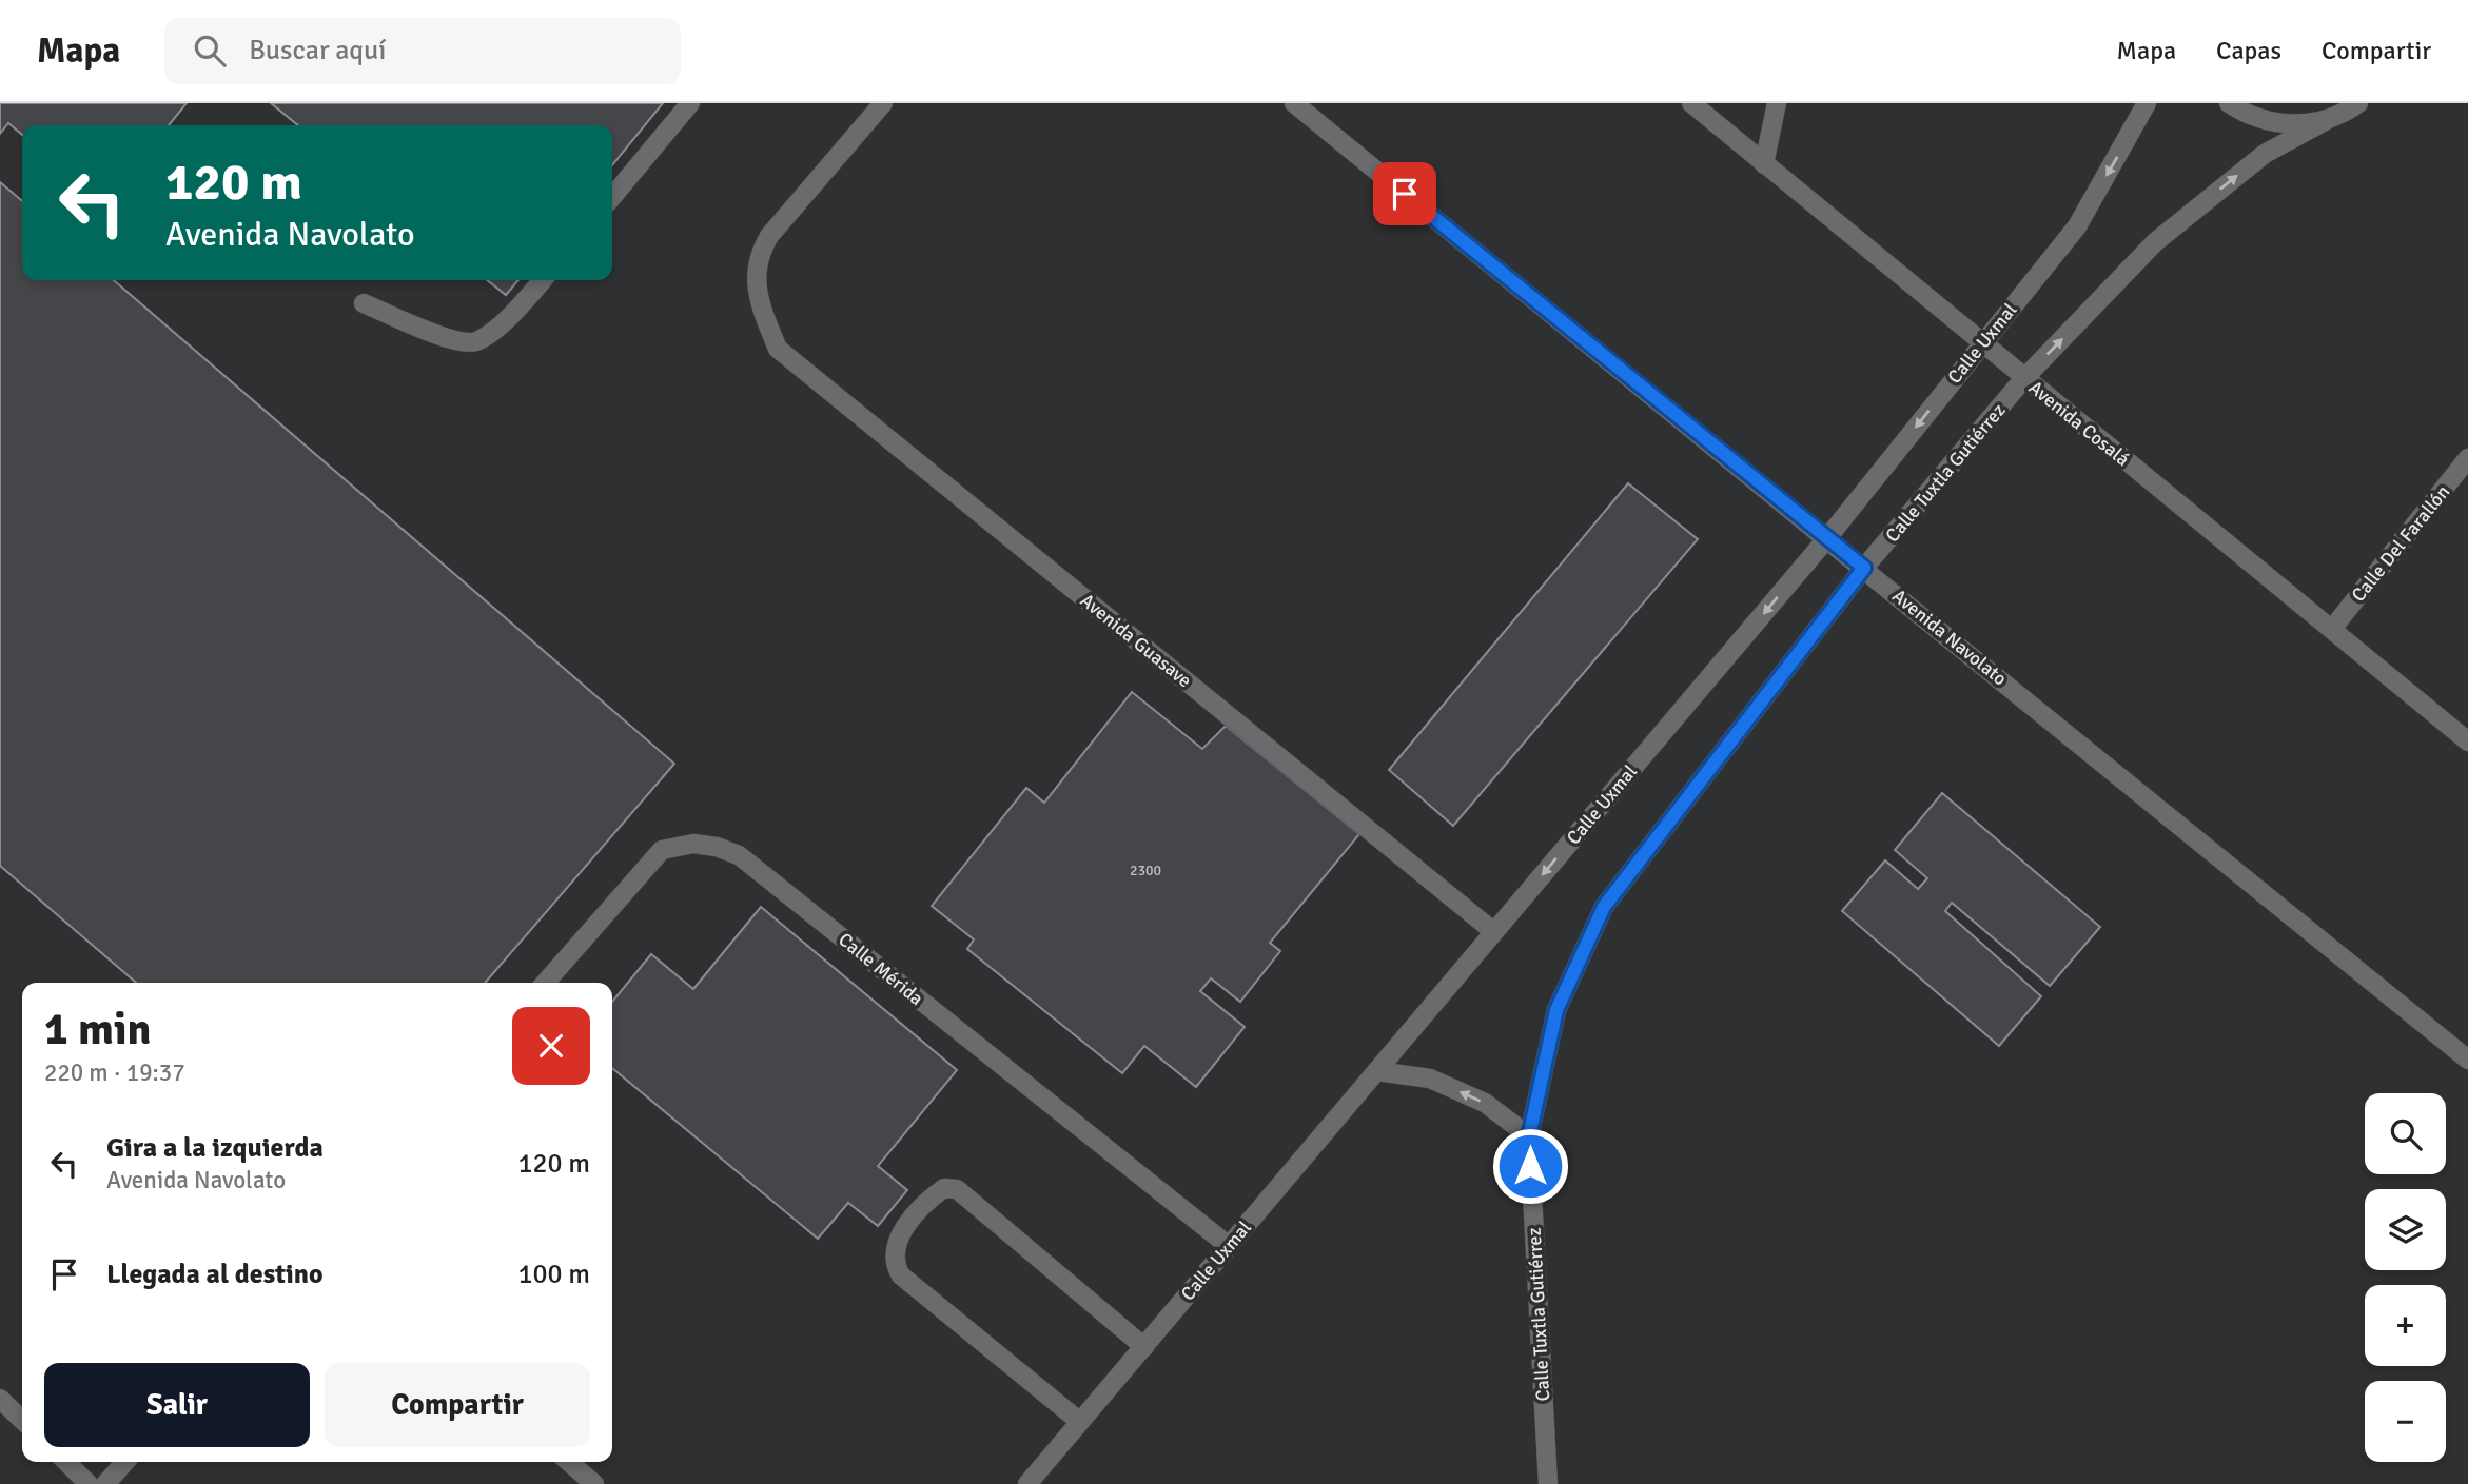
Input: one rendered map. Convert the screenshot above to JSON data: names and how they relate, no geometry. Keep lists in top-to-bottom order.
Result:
{
  "streets": {
    "street": [
      "Calle Uxmal",
      "Avenida Cosalá",
      "Calle Tuxtla Gutiérrez",
      "Calle Del Farallón",
      "Avenida Navolato",
      "Avenida Guasave",
      "Calle Mérida"
    ]
  },
  "crossings": [
    ["Calle Uxmal", "Avenida Cosalá"],
    ["Calle Uxmal", "Avenida Navolato"],
    ["Calle Uxmal", "Avenida Guasave"],
    ["Calle Uxmal", "Calle Mérida"],
    ["Avenida Cosalá", "Calle Tuxtla Gutiérrez"],
    ["Avenida Cosalá", "Calle Del Farallón"],
    ["Calle Tuxtla Gutiérrez", "Avenida Navolato"]
  ],
  "one_way": ["Calle Uxmal"],
  "house_numbers": ["2300"],
  "page": {
    "header": "Mapa",
    "search": "Buscar aquí",
    "nav": ["Mapa", "Capas", "Compartir"],
    "turn": ["120 m", "Avenida Navolato"],
    "heading": ["1 min", "220 m · 19:37"],
    "map_buttons": ["+", "−"],
    "list": [
      {
        "name": "Gira a la izquierda",
        "note": "Avenida Navolato",
        "value": "120 m"
      },
      {
        "name": "Llegada al destino",
        "value": "100 m"
      }
    ],
    "buttons": ["Salir", "Compartir"]
  }
}
